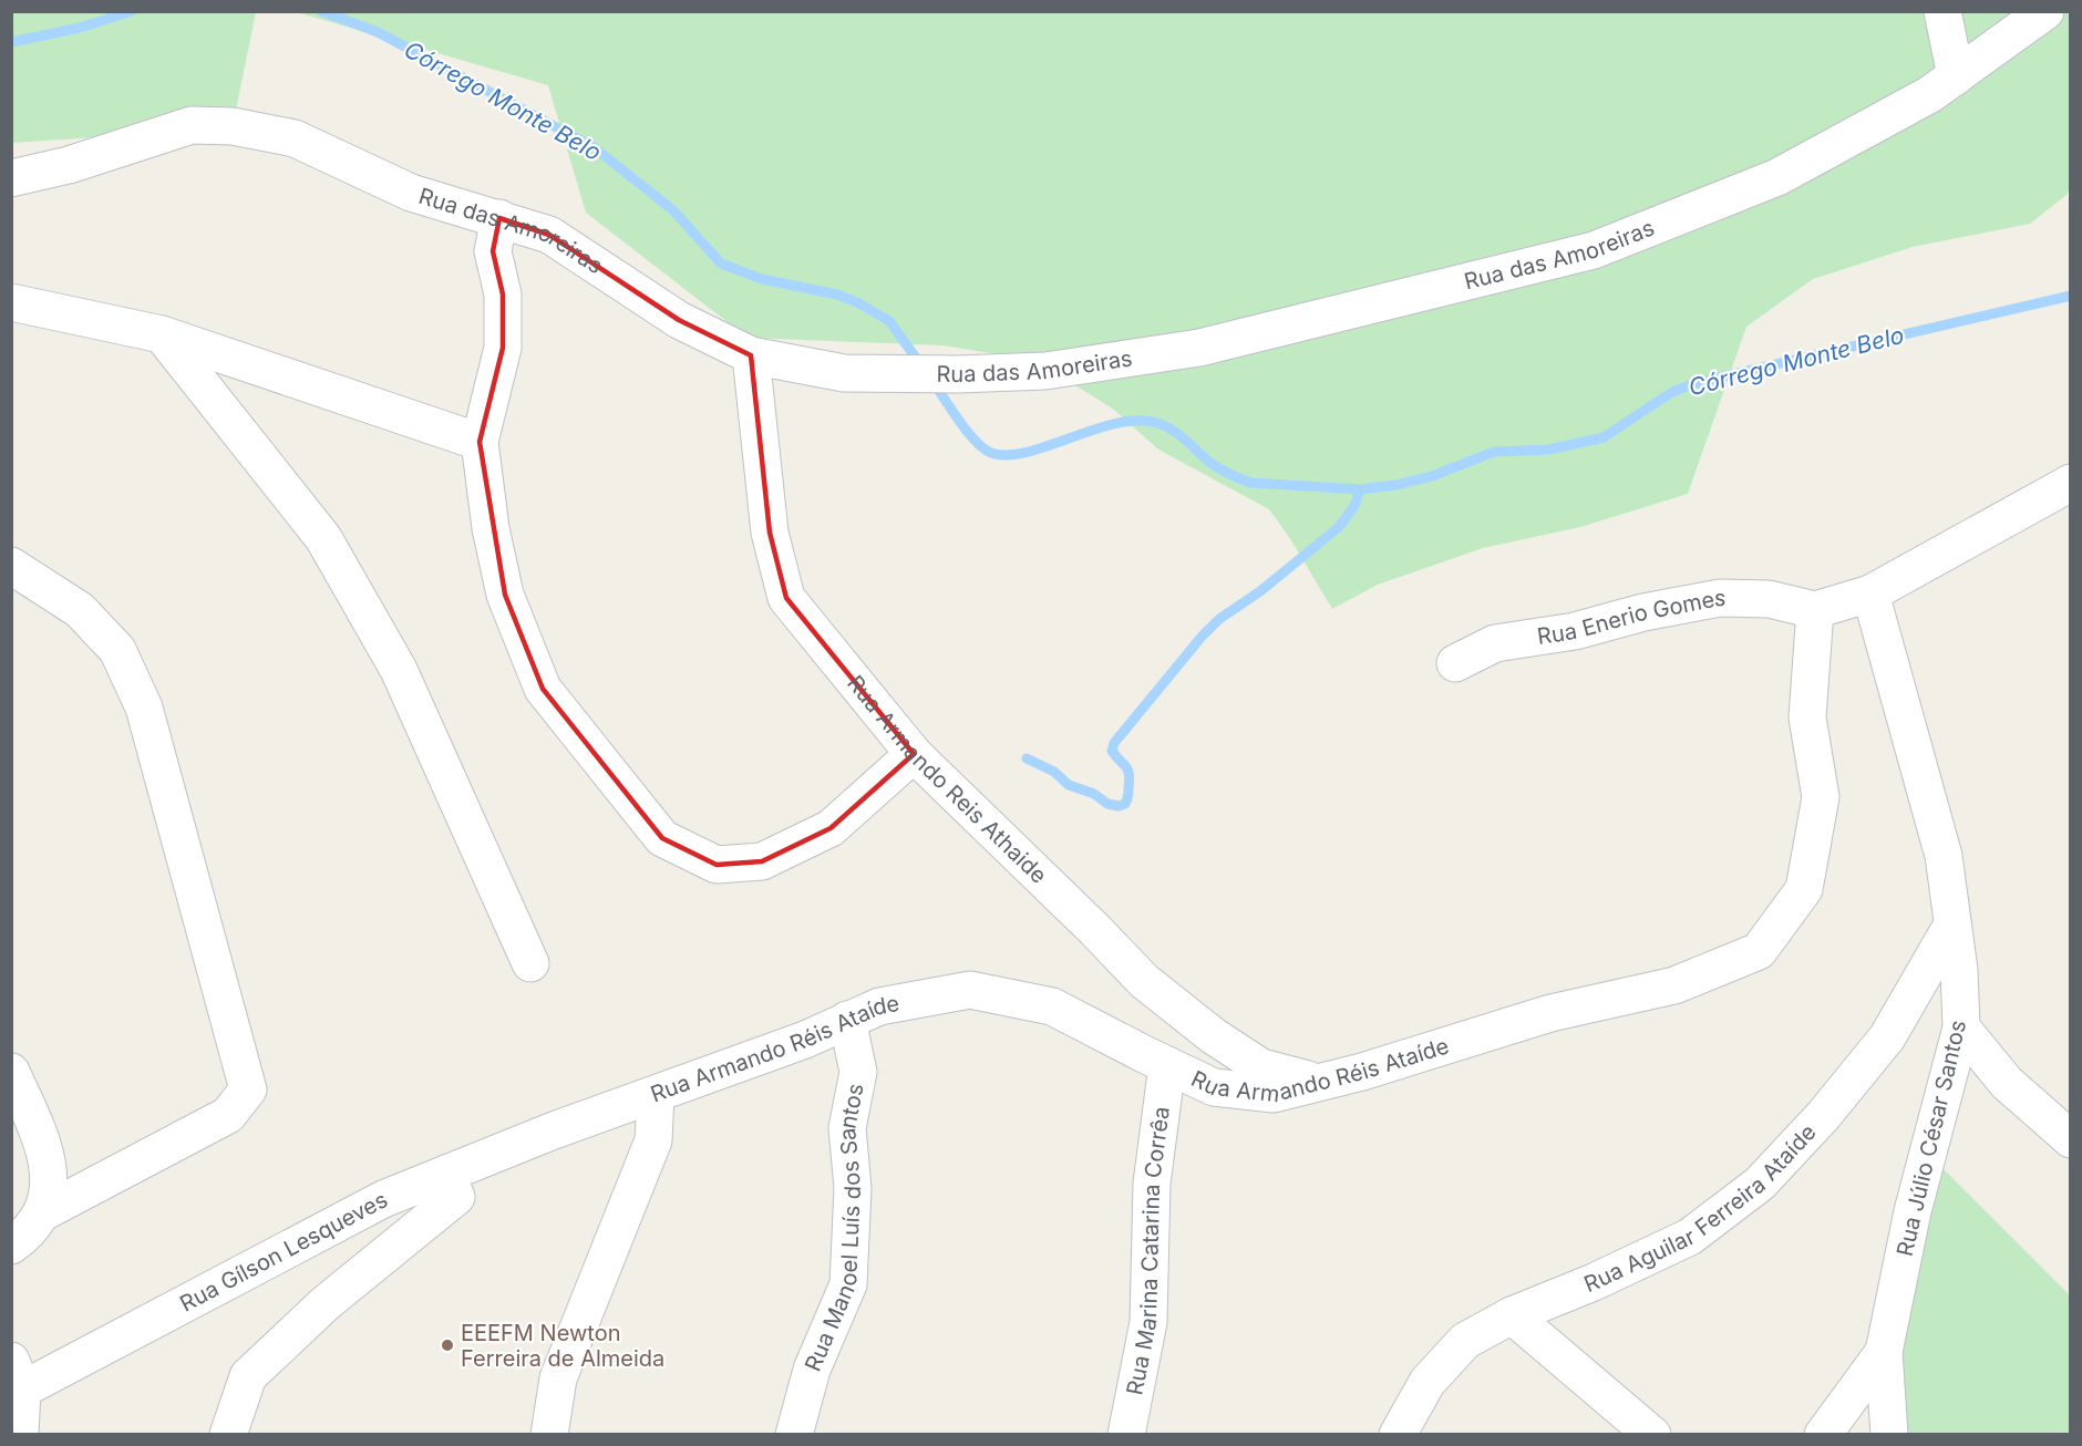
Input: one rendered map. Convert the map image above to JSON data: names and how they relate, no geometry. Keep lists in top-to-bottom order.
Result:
{
  "streets": {
    "street": [
      "Rua das Amoreiras",
      "Rua Enerio Gomes",
      "Rua Armando Reis Athaide",
      "Rua Armando Réis Ataíde",
      "Rua Júlio César Santos",
      "Rua Aguilar Ferreira Ataíde",
      "Rua Manoel Luís dos Santos",
      "Rua Marina Catarina Corrêa",
      "Rua Gílson Lesqueves"
    ]
  },
  "crossings": [
    ["Rua das Amoreiras", "Rua Armando Reis Athaide"],
    ["Rua Enerio Gomes", "Rua Armando Réis Ataíde"],
    ["Rua Armando Reis Athaide", "Rua Armando Réis Ataíde"],
    ["Rua Armando Réis Ataíde", "Rua Manoel Luís dos Santos"],
    ["Rua Armando Réis Ataíde", "Rua Marina Catarina Corrêa"],
    ["Rua Armando Réis Ataíde", "Rua Gílson Lesqueves"],
    ["Rua Júlio César Santos", "Rua Aguilar Ferreira Ataíde"]
  ],
  "water": ["Córrego Monte Belo"],
  "places": ["EEEFM Newton Ferreira de Almeida"]
}
